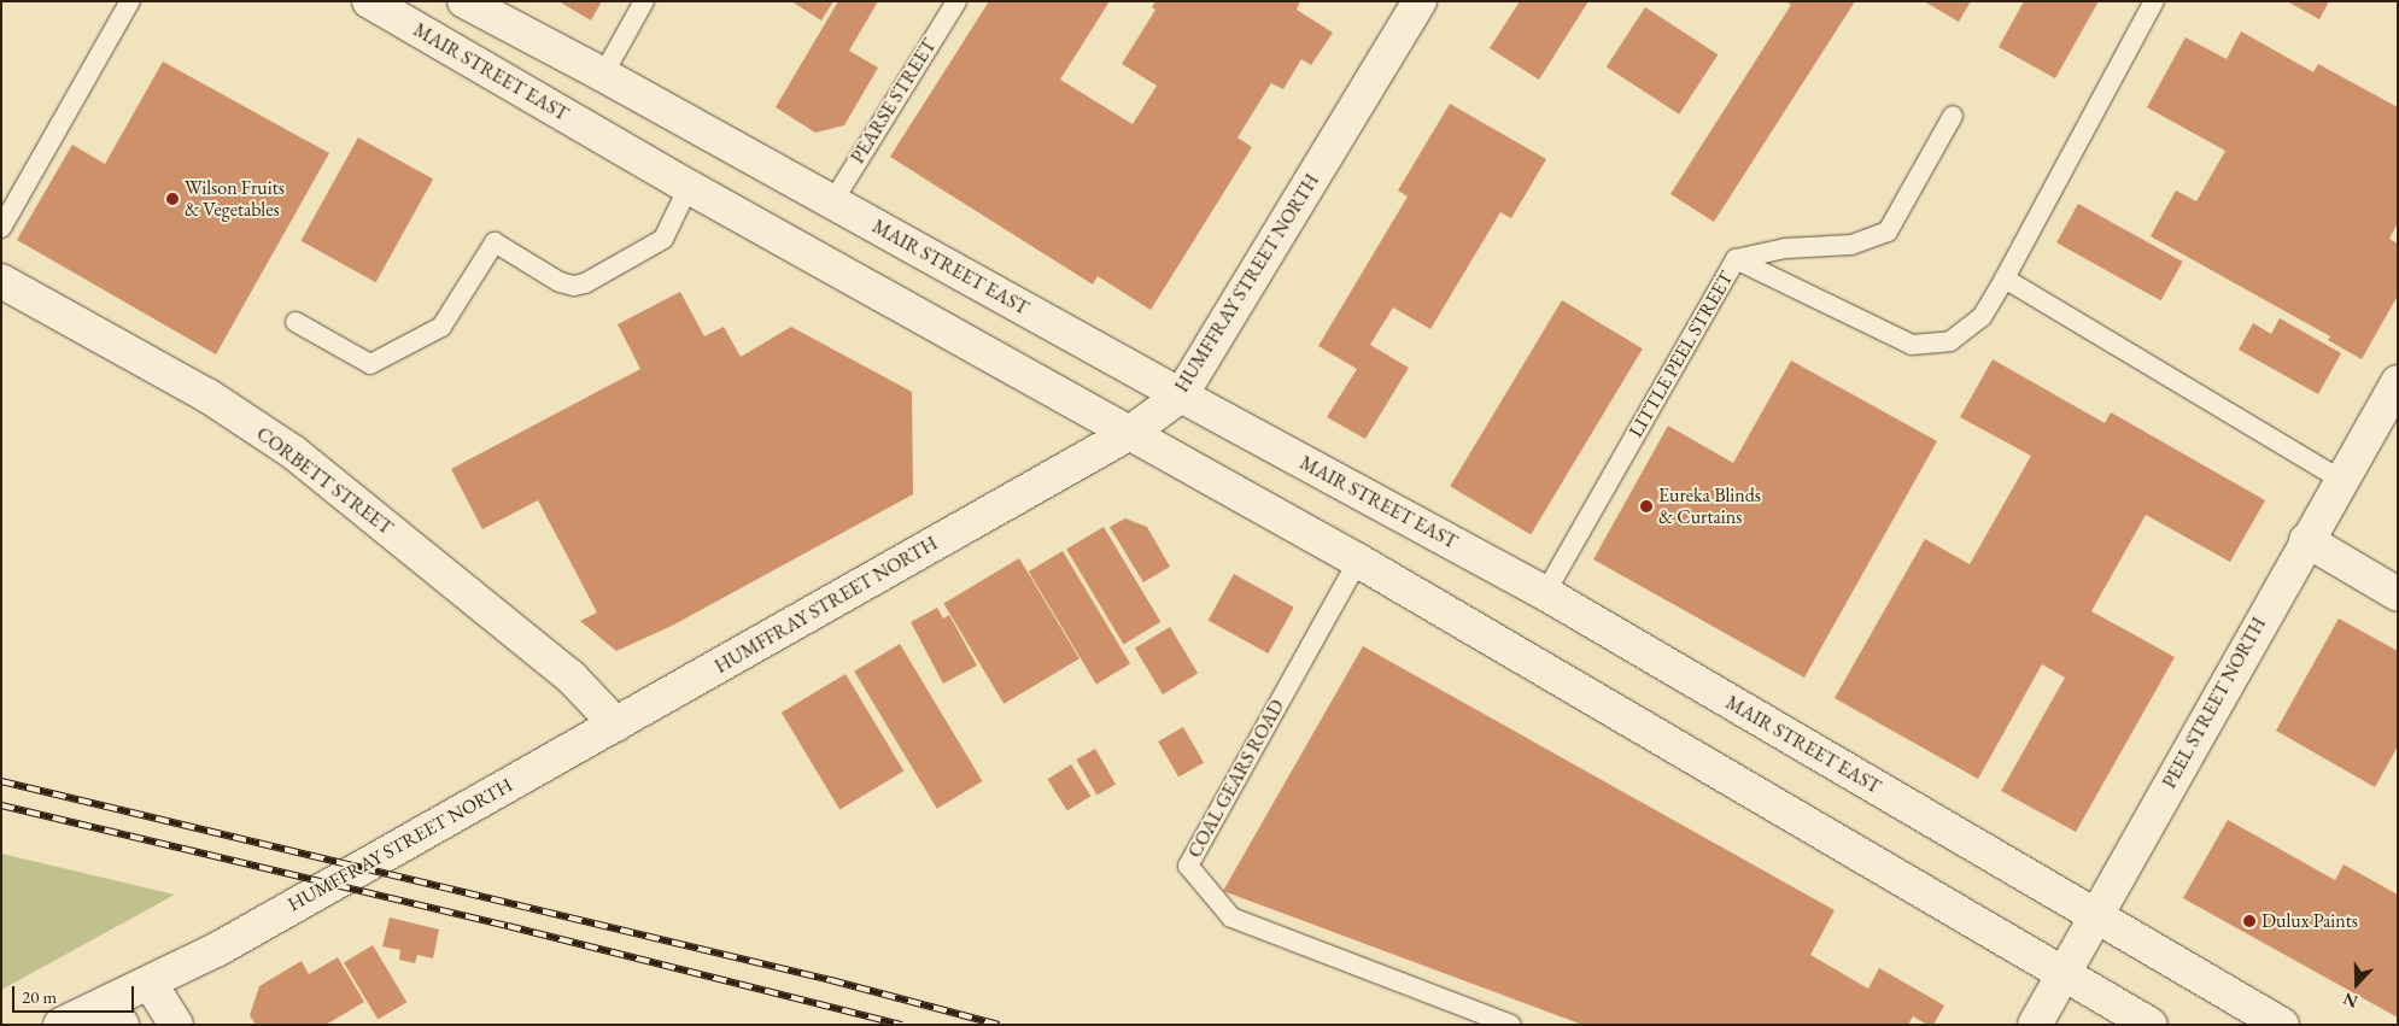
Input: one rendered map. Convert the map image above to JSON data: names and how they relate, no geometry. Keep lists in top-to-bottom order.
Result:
{
  "streets": {
    "main road": [
      "MAIR STREET EAST",
      "HUMFFRAY STREET NORTH",
      "CORBETT STREET",
      "PEEL STREET NORTH"
    ],
    "lane": ["PEARSE STREET", "LITTLE PEEL STREET", "COAL GEARS ROAD"]
  },
  "crossings": [
    ["MAIR STREET EAST", "PEARSE STREET"],
    ["MAIR STREET EAST", "HUMFFRAY STREET NORTH"],
    ["MAIR STREET EAST", "LITTLE PEEL STREET"],
    ["MAIR STREET EAST", "PEEL STREET NORTH"],
    ["MAIR STREET EAST", "COAL GEARS ROAD"],
    ["HUMFFRAY STREET NORTH", "CORBETT STREET"]
  ],
  "places": ["Wilson Fruits & Vegetables", "Eureka Blinds & Curtains", "Dulux Paints"],
  "scale_bar": "20 m",
  "north": "bottom"
}
